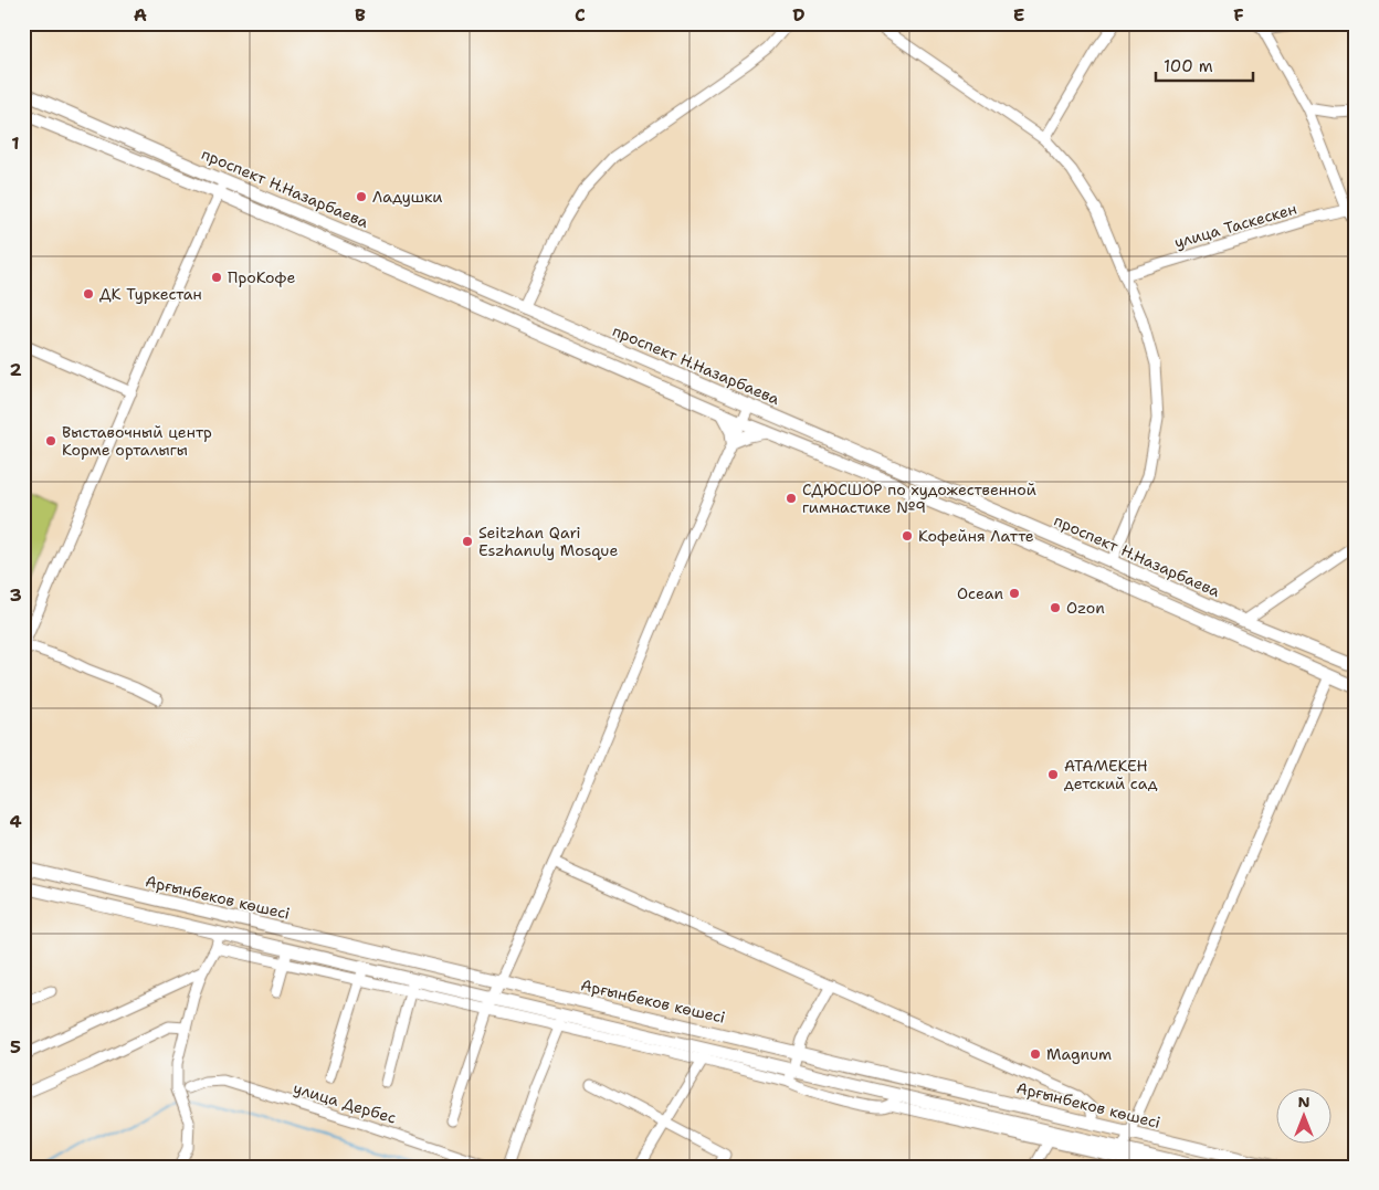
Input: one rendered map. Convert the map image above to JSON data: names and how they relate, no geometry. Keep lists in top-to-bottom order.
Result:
{
  "streets": {
    "main road": ["проспект Н.Назарбаева", "Арғынбеков көшесі"],
    "street": ["улица Таскескен", "улица Дербес"]
  },
  "places": [
    "Ладушки",
    "ПроКофе",
    "ДК Туркестан",
    "Выставочный центр Корме орталыгы",
    "СДЮСШОР по художественной гимнастике №9",
    "Кофейня Латте",
    "Seitzhan Qari Eszhanuly Mosque",
    "Ocean",
    "Ozon",
    "АТАМЕКЕН детский сад",
    "Magnum"
  ],
  "scale_bar": "100 m",
  "north": "top",
  "grid": {
    "columns": [
      "A",
      "B",
      "C",
      "D",
      "E",
      "F"
    ],
    "rows": [
      "1",
      "2",
      "3",
      "4",
      "5"
    ]
  }
}
